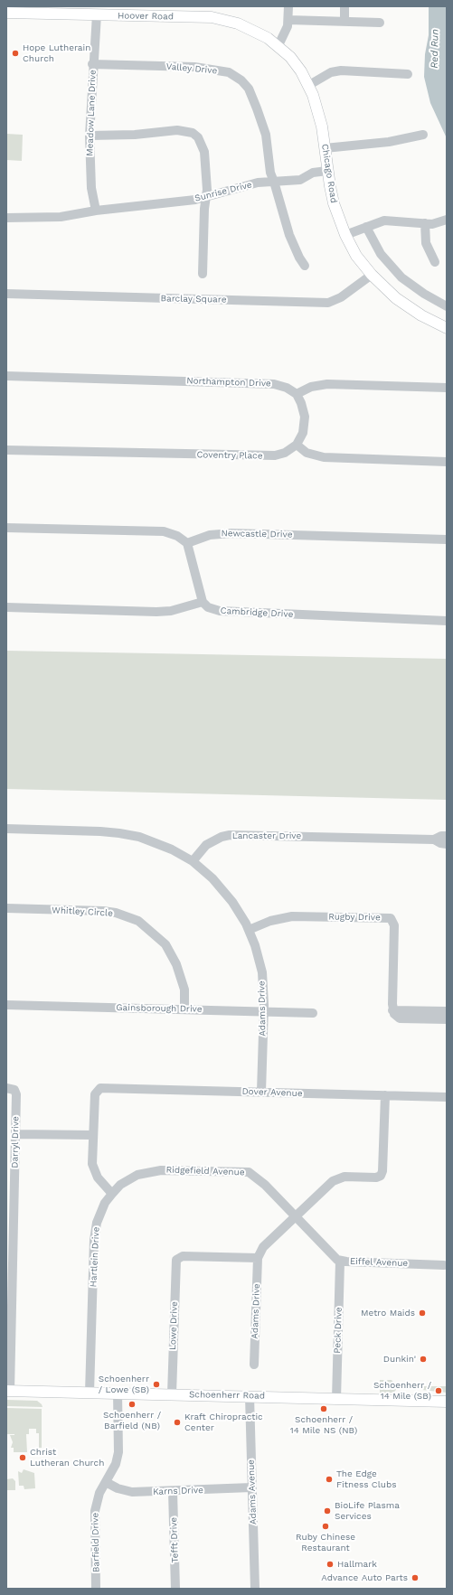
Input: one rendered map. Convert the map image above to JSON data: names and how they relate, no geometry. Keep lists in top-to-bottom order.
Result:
{
  "streets": {
    "main road": ["Hoover Road", "Chicago Road", "Schoenherr Road"],
    "street": [
      "Valley Drive",
      "Meadow Lane Drive",
      "Sunrise Drive",
      "Barclay Square",
      "Northampton Drive",
      "Coventry Place",
      "Newcastle Drive",
      "Cambridge Drive",
      "Lancaster Drive",
      "Whitley Circle",
      "Rugby Drive",
      "Gainsborough Drive",
      "Adams Drive",
      "Dover Avenue",
      "Darryl Drive",
      "Ridgefield Avenue",
      "Hartlein Drive",
      "Eiffel Avenue",
      "Lowe Drive",
      "Peck Drive",
      "Karns Drive",
      "Adams Avenue",
      "Tefft Drive",
      "Barfield Drive"
    ]
  },
  "crossings": [
    ["Hoover Road", "Meadow Lane Drive"],
    ["Hoover Road", "Chicago Road"],
    ["Valley Drive", "Meadow Lane Drive"],
    ["Valley Drive", "Sunrise Drive"],
    ["Meadow Lane Drive", "Sunrise Drive"],
    ["Chicago Road", "Sunrise Drive"],
    ["Chicago Road", "Barclay Square"],
    ["Lancaster Drive", "Adams Drive"],
    ["Whitley Circle", "Gainsborough Drive"],
    ["Rugby Drive", "Adams Drive"],
    ["Gainsborough Drive", "Adams Drive"],
    ["Adams Drive", "Dover Avenue"],
    ["Adams Drive", "Lowe Drive"],
    ["Darryl Drive", "Schoenherr Road"],
    ["Ridgefield Avenue", "Hartlein Drive"],
    ["Ridgefield Avenue", "Eiffel Avenue"],
    ["Hartlein Drive", "Schoenherr Road"],
    ["Eiffel Avenue", "Peck Drive"],
    ["Lowe Drive", "Schoenherr Road"],
    ["Peck Drive", "Schoenherr Road"],
    ["Schoenherr Road", "Adams Avenue"],
    ["Schoenherr Road", "Barfield Drive"],
    ["Karns Drive", "Adams Avenue"],
    ["Karns Drive", "Tefft Drive"],
    ["Karns Drive", "Barfield Drive"]
  ],
  "water": ["Red Run"],
  "places": [
    "Hope Lutherain Church",
    "Metro Maids",
    "Dunkin'",
    "Schoenherr / Lowe (SB)",
    "Schoenherr / 14 Mile (SB)",
    "Schoenherr / Barfield (NB)",
    "Schoenherr / 14 Mile NS (NB)",
    "Kraft Chiropractic Center",
    "Christ Lutheran Church",
    "The Edge Fitness Clubs",
    "BioLife Plasma Services",
    "Ruby Chinese Restaurant",
    "Hallmark",
    "Advance Auto Parts"
  ]
}
